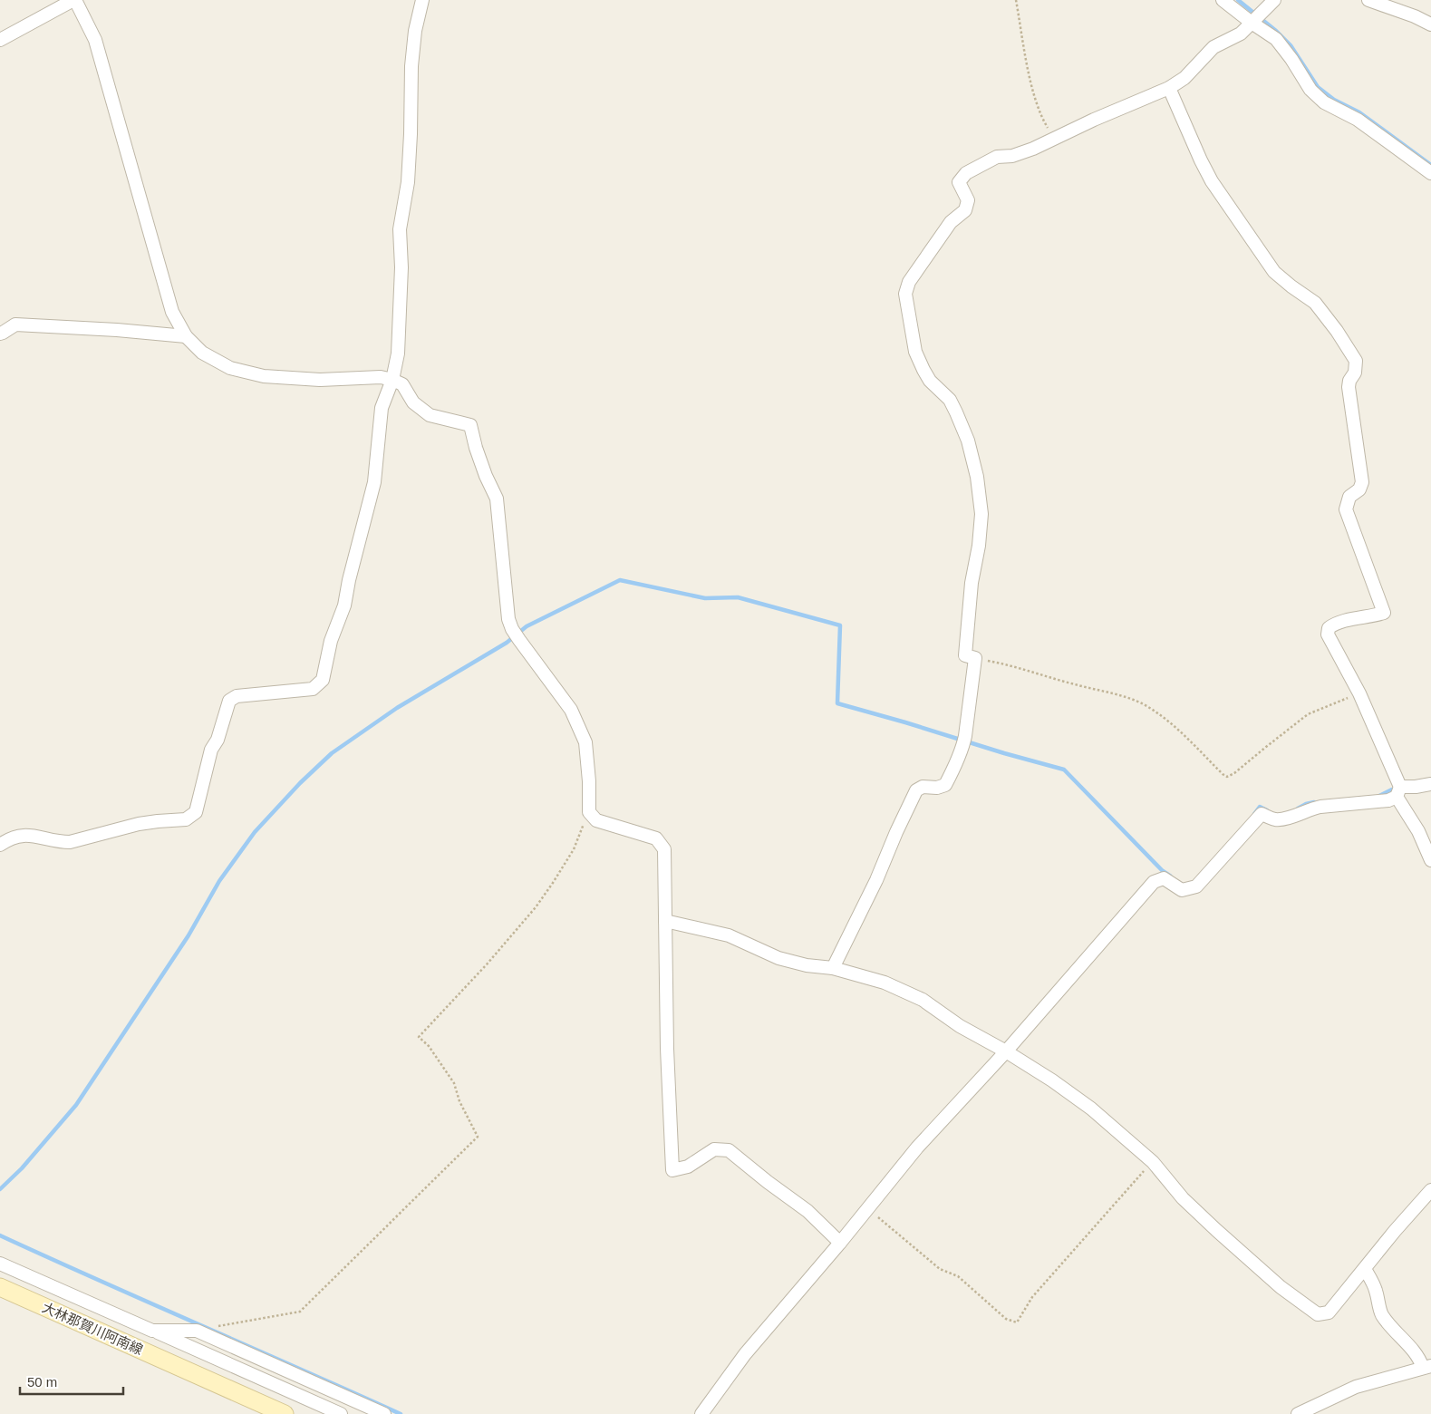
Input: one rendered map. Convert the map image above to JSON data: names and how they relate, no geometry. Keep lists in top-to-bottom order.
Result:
{
  "streets": {
    "main road": ["大林那賀川阿南線"]
  },
  "scale_bar": "50 m"
}
